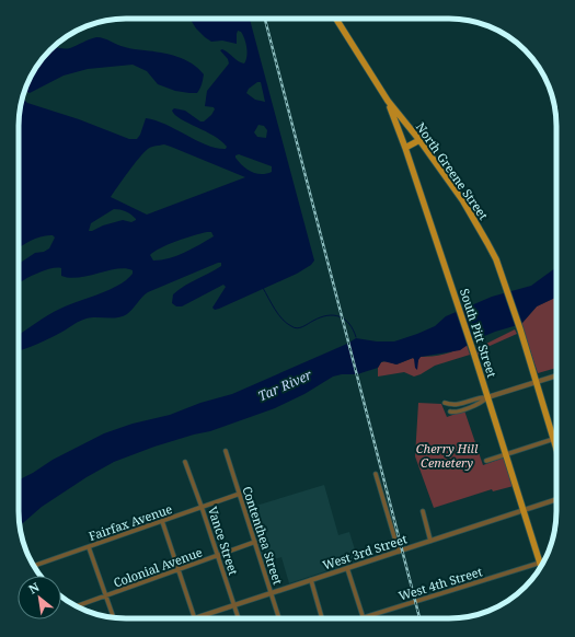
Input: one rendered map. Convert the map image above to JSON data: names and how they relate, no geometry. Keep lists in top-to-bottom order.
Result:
{
  "streets": {
    "main road": ["North Greene Street", "South Pitt Street"],
    "street": [
      "Fairfax Avenue",
      "Contenthea Street",
      "Vance Street",
      "West 3rd Street",
      "Colonial Avenue",
      "West 4th Street"
    ]
  },
  "crossings": [
    ["North Greene Street", "South Pitt Street"],
    ["South Pitt Street", "West 3rd Street"],
    ["South Pitt Street", "West 4th Street"],
    ["Fairfax Avenue", "Contenthea Street"],
    ["Fairfax Avenue", "Vance Street"],
    ["Contenthea Street", "West 3rd Street"],
    ["Contenthea Street", "Colonial Avenue"],
    ["Vance Street", "West 3rd Street"],
    ["Vance Street", "Colonial Avenue"]
  ],
  "water": ["Tar River"],
  "parks": ["Cherry Hill Cemetery"],
  "north": "top left"
}
